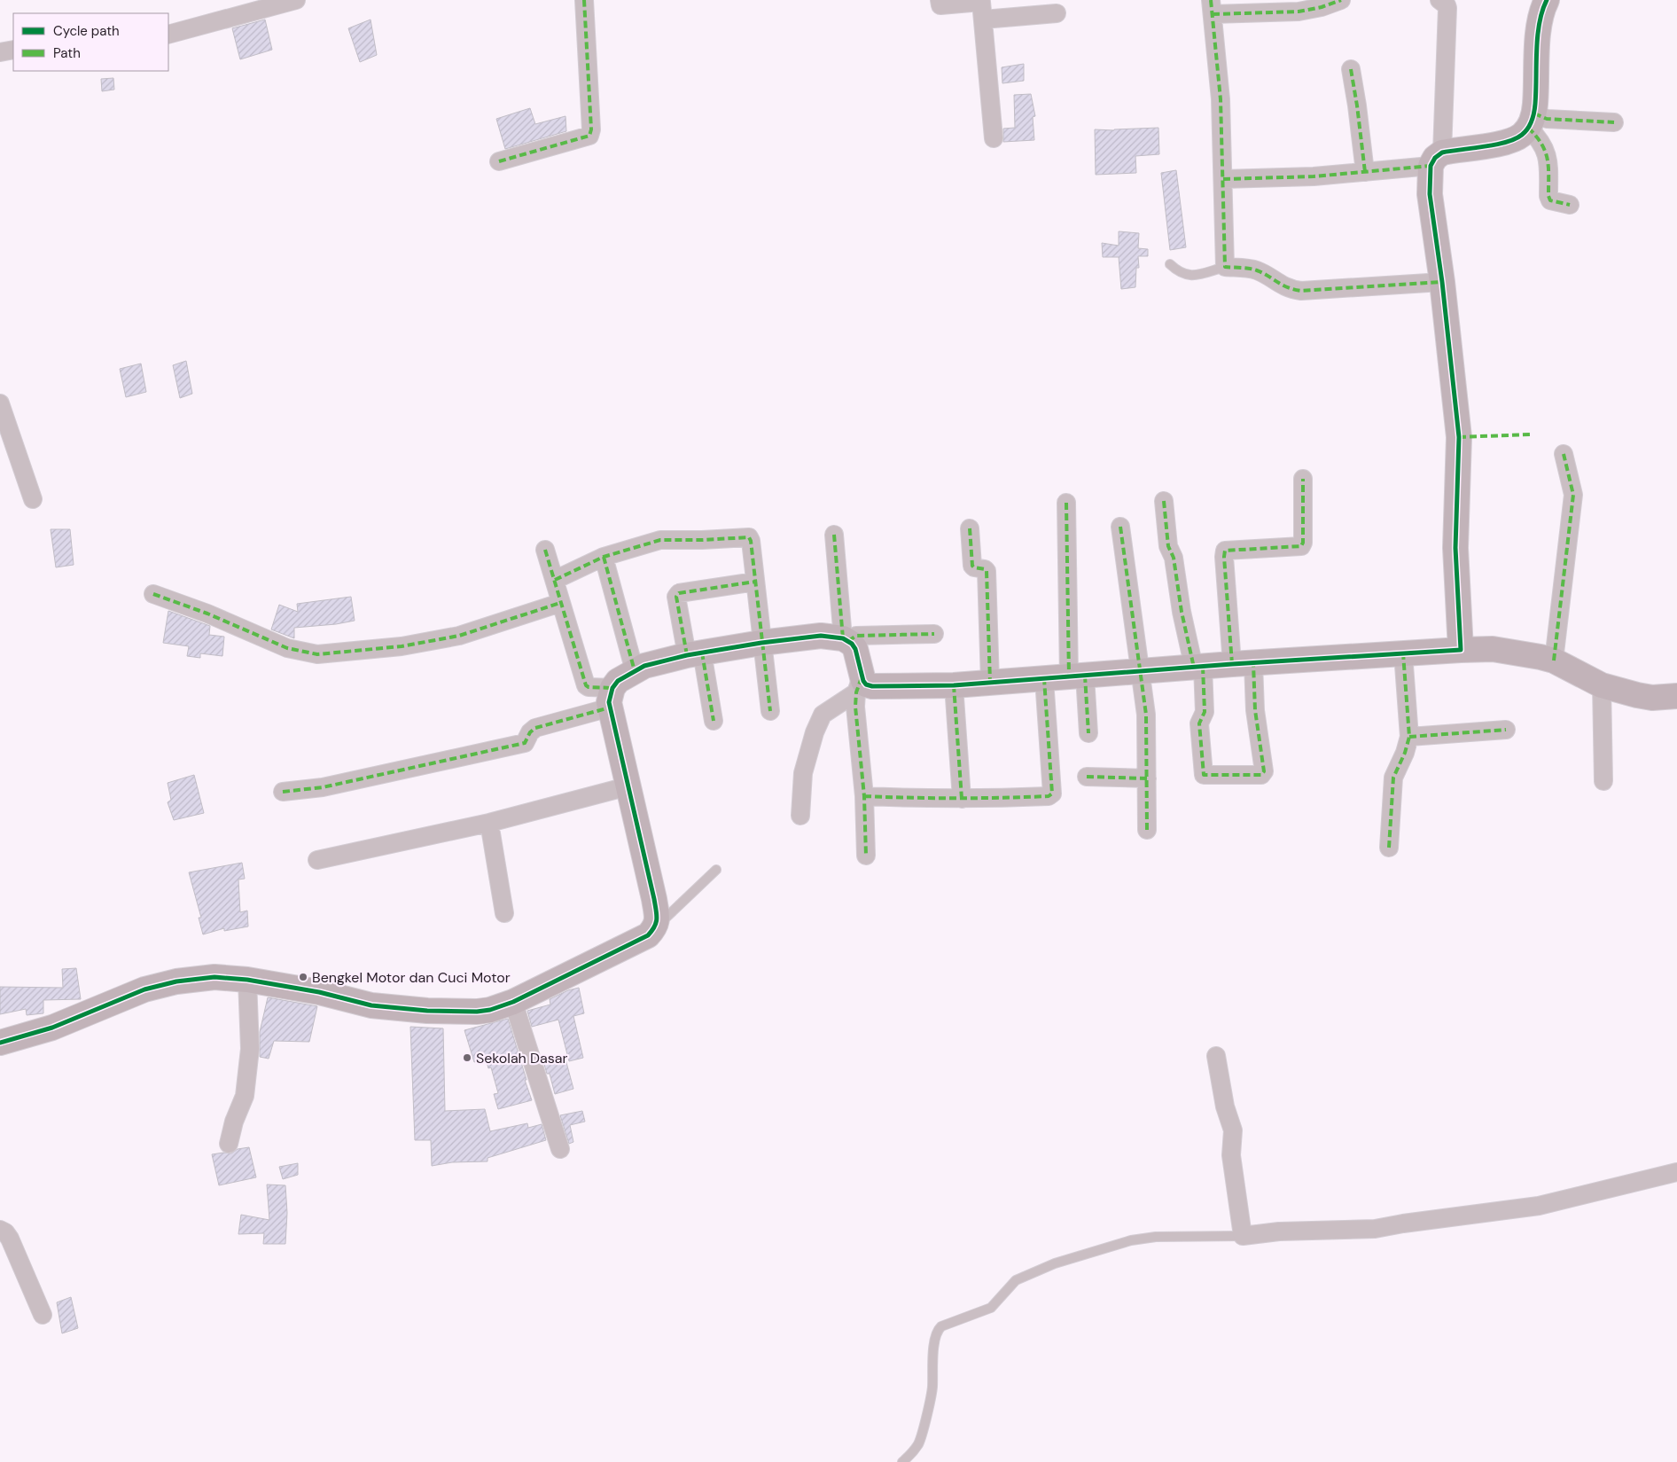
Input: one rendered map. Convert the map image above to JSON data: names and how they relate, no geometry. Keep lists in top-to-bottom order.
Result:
{
  "places": ["Bengkel Motor dan Cuci Motor", "Sekolah Dasar"],
  "legend": ["Cycle path", "Path"]
}
